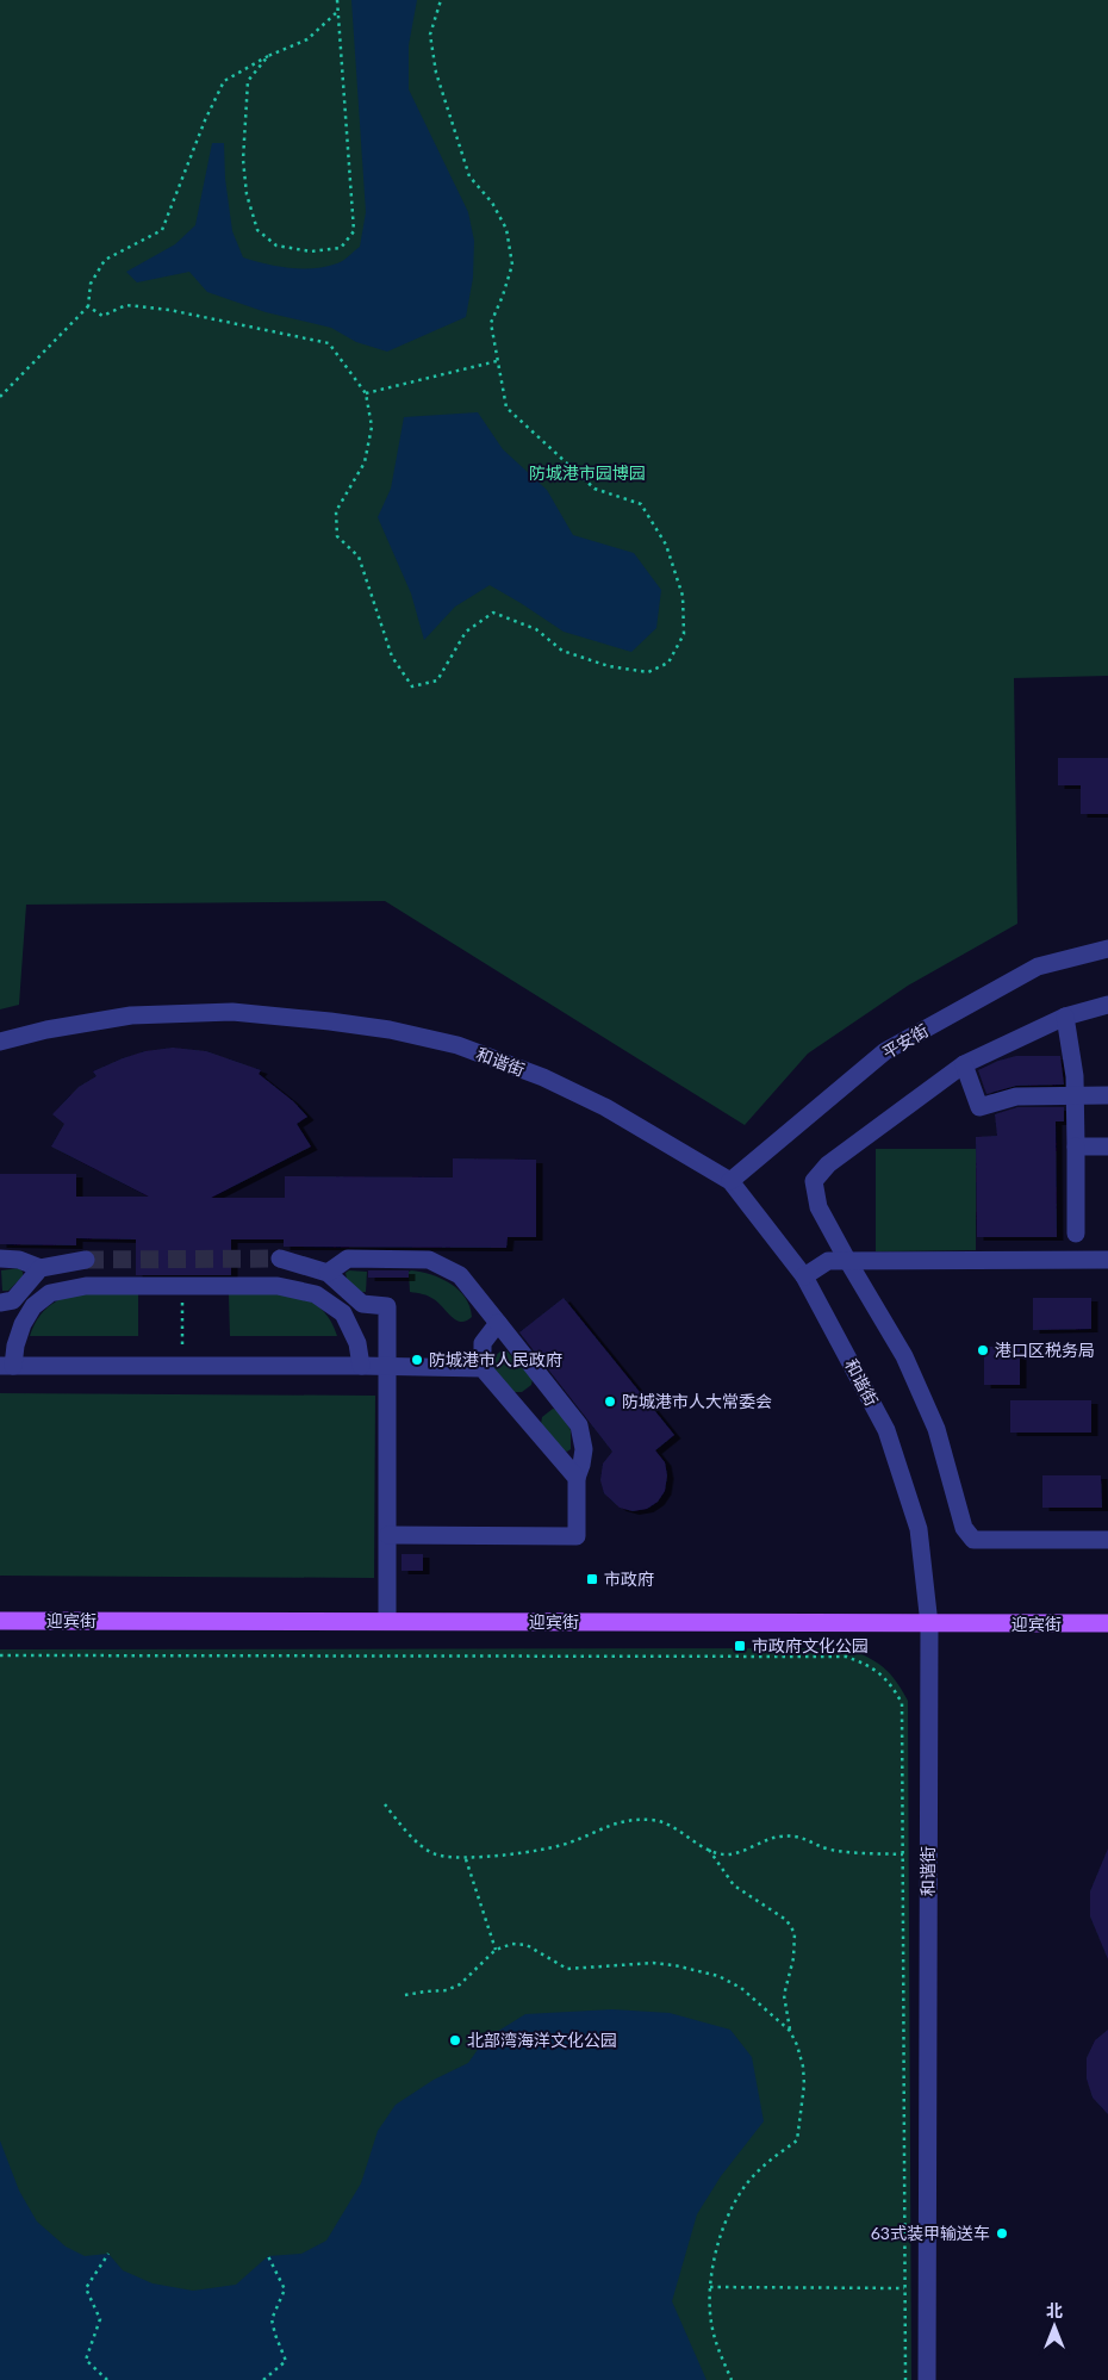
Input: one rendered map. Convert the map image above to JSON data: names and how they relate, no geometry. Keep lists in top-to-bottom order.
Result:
{
  "streets": {
    "main road": ["迎宾街"],
    "street": ["平安街", "和谐街"]
  },
  "crossings": [
    ["平安街", "和谐街"],
    ["和谐街", "迎宾街"]
  ],
  "parks": ["防城港市园博园"],
  "places": {
    "other": [
      "港口区税务局",
      "防城港市人民政府",
      "防城港市人大常委会",
      "北部湾海洋文化公园",
      "63式装甲输送车"
    ],
    "transit": ["市政府", "市政府文化公园"]
  },
  "north": "top"
}
